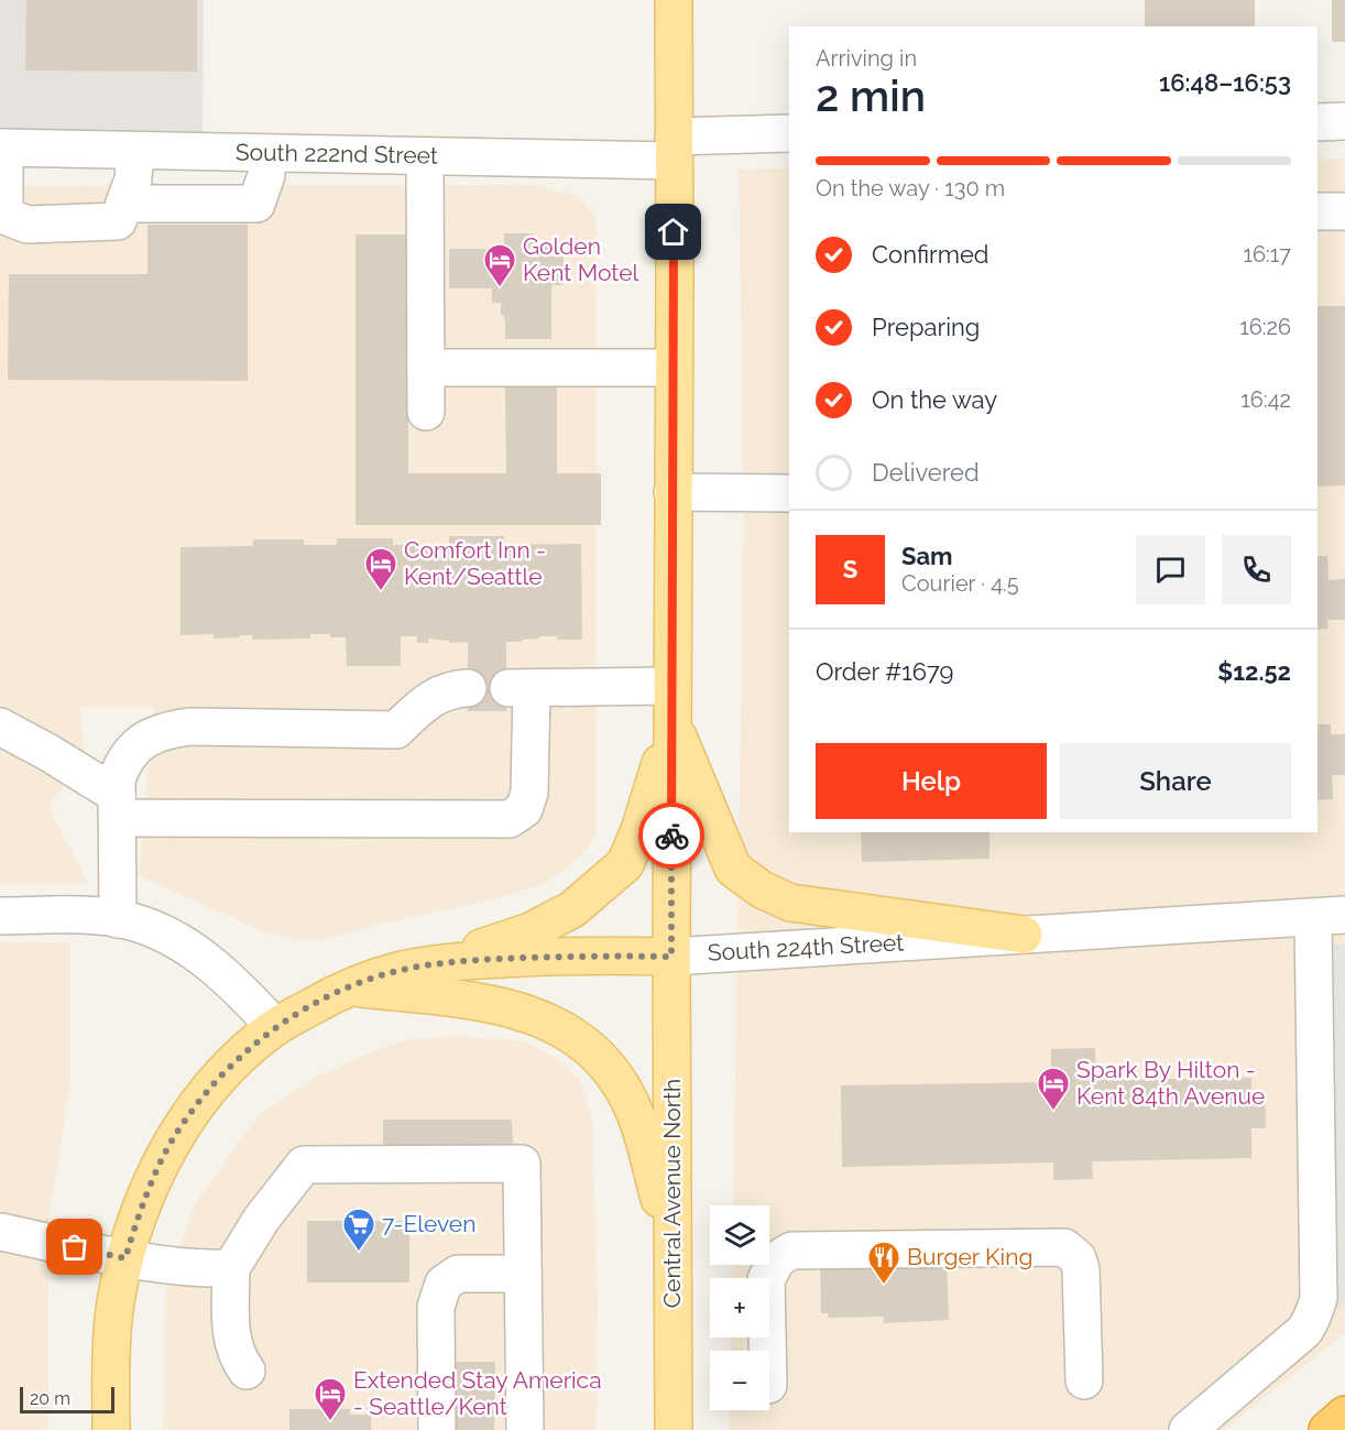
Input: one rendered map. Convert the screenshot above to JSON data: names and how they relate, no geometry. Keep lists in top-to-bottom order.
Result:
{
  "streets": {
    "main road": ["South 224th Street", "Central Avenue North"],
    "street": ["South 222nd Street"]
  },
  "crossings": [
    ["South 222nd Street", "Central Avenue North"],
    ["South 224th Street", "Central Avenue North"]
  ],
  "places": {
    "hotel": [
      "Golden Kent Motel",
      "Comfort Inn - Kent/Seattle",
      "Spark By Hilton - Kent 84th Avenue",
      "Extended Stay America - Seattle/Kent"
    ],
    "supermarket": ["7-Eleven"],
    "restaurant": ["Burger King"]
  },
  "scale_bar": "20 m",
  "page": {
    "heading": ["2 min", "Arriving in", "16:48–16:53"],
    "panel": [
      "Sam",
      "Courier · 4.5",
      "Order #1679",
      "$12.52"
    ],
    "bar": "On the way · 130 m",
    "list": [
      ["Confirmed", "16:17"],
      ["Preparing", "16:26"],
      ["On the way", "16:42"],
      "Delivered"
    ],
    "round": "S",
    "buttons": ["Help", "Share"],
    "map_buttons": ["+", "−"],
    "scale": "20 m"
  }
}
